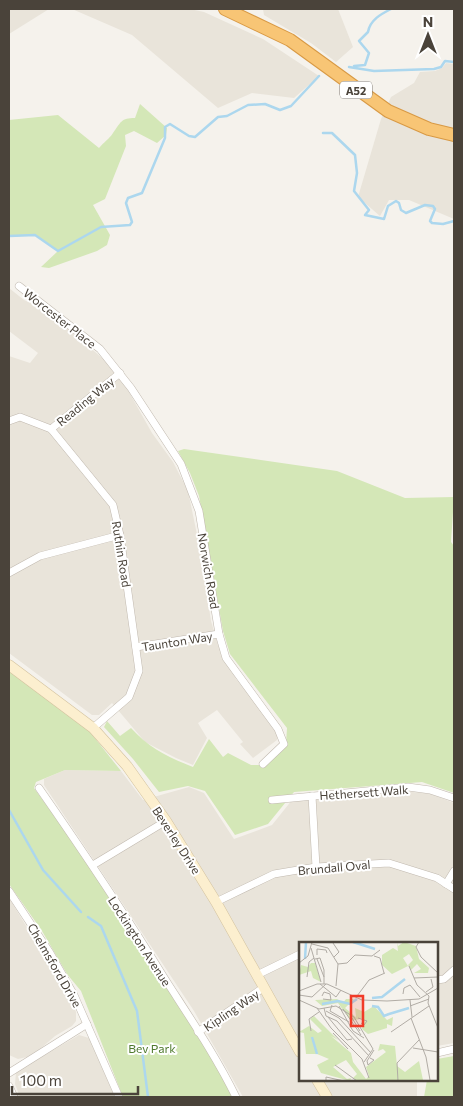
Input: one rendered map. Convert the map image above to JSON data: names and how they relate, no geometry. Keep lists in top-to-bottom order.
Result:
{
  "streets": {
    "highway": ["A52"],
    "street": [
      "Worcester Place",
      "Reading Way",
      "Ruthin Road",
      "Norwich Road",
      "Taunton Way",
      "Hethersett Walk",
      "Beverley Drive",
      "Brundall Oval",
      "Lockington Avenue",
      "Chelmsford Drive",
      "Kipling Way"
    ]
  },
  "crossings": [
    ["Worcester Place", "Reading Way"],
    ["Worcester Place", "Norwich Road"],
    ["Reading Way", "Ruthin Road"],
    ["Reading Way", "Norwich Road"],
    ["Ruthin Road", "Taunton Way"],
    ["Ruthin Road", "Beverley Drive"],
    ["Norwich Road", "Taunton Way"],
    ["Beverley Drive", "Brundall Oval"],
    ["Beverley Drive", "Kipling Way"],
    ["Lockington Avenue", "Kipling Way"]
  ],
  "parks": ["Bev Park"],
  "scale_bar": "100 m",
  "north": "top"
}
